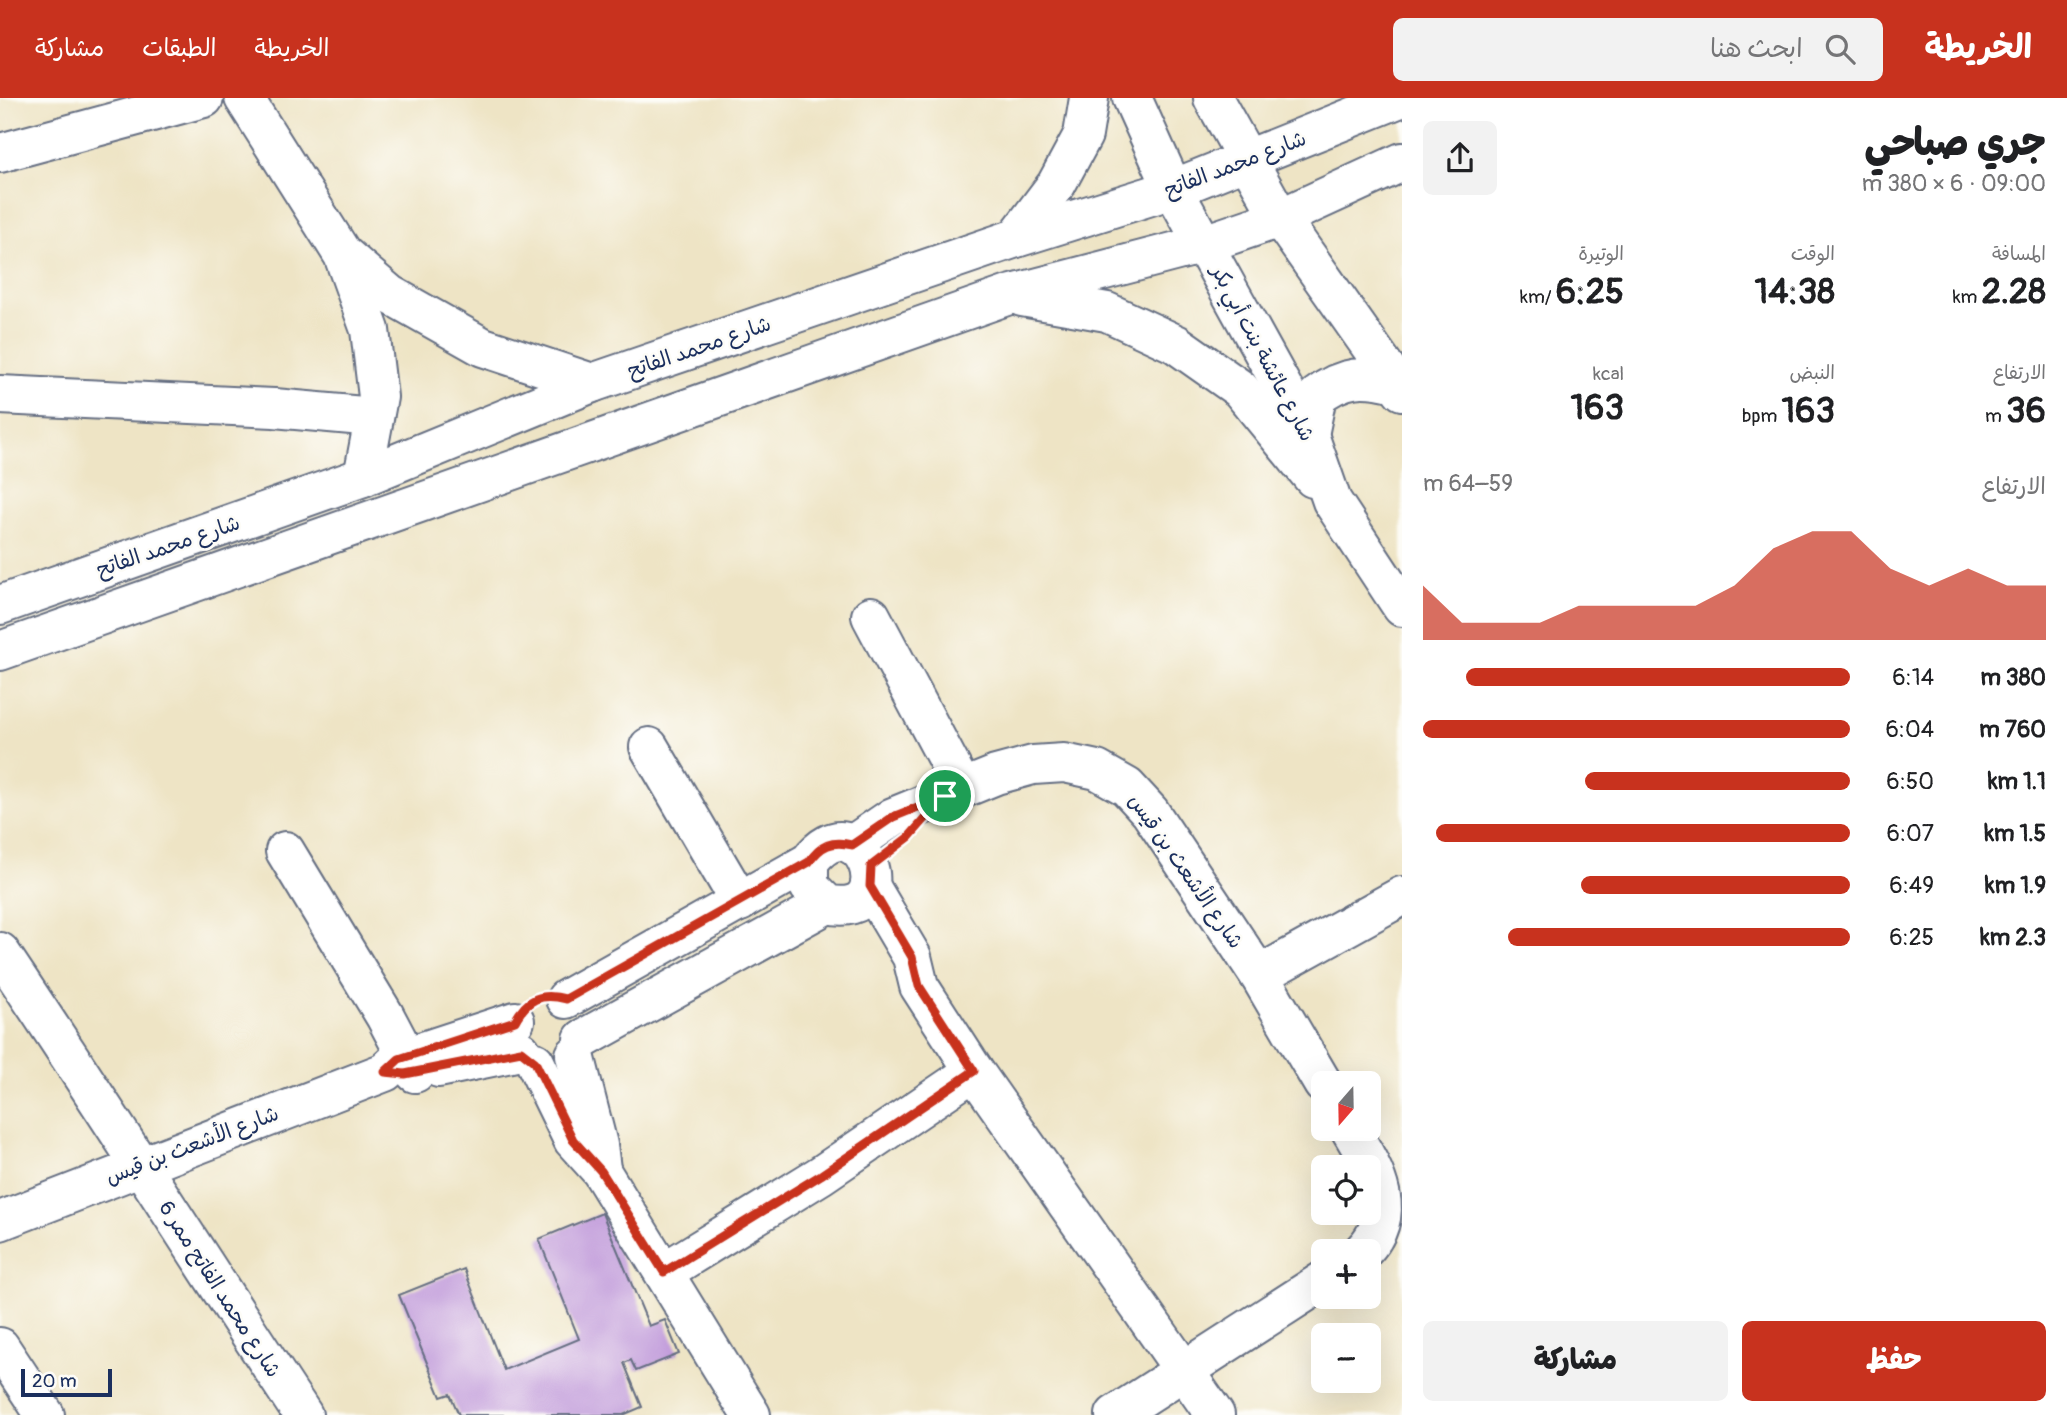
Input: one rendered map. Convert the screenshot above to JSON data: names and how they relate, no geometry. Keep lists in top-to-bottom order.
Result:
{
  "streets": {
    "street": [
      "شارع محمد الفاتح",
      "شارع عائشة بنت أبي بكر",
      "شارع الأشعث بن قيس",
      "شارع محمد الفاتح ممر 6"
    ]
  },
  "crossings": [
    ["شارع محمد الفاتح", "شارع عائشة بنت أبي بكر"],
    ["شارع الأشعث بن قيس", "شارع محمد الفاتح ممر 6"]
  ],
  "scale_bar": "20 m",
  "north": "bottom",
  "page": {
    "header": "الخريطة",
    "search": "ابحث هنا",
    "nav": ["الخريطة", "الطبقات", "مشاركة"],
    "heading": ["جري صباحي", "09:00 · 6 × 380 m"],
    "stats": [
      ["المسافة", "2.28 km"],
      ["الوقت", "14:38"],
      ["الوتيرة", "6:25 /km"],
      ["الارتفاع", "36 m"],
      ["النبض", "163 bpm"],
      ["kcal", "163"]
    ],
    "chart": ["الارتفاع", "59–64 m"],
    "list": [
      {
        "name": "380 m",
        "note": "6:14"
      },
      {
        "name": "760 m",
        "note": "6:04"
      },
      {
        "name": "1.1 km",
        "note": "6:50"
      },
      {
        "name": "1.5 km",
        "note": "6:07"
      },
      {
        "name": "1.9 km",
        "note": "6:49"
      },
      {
        "name": "2.3 km",
        "note": "6:25"
      }
    ],
    "map_buttons": ["+", "−"],
    "buttons": ["حفظ", "مشاركة"],
    "scale": "20 m"
  }
}
